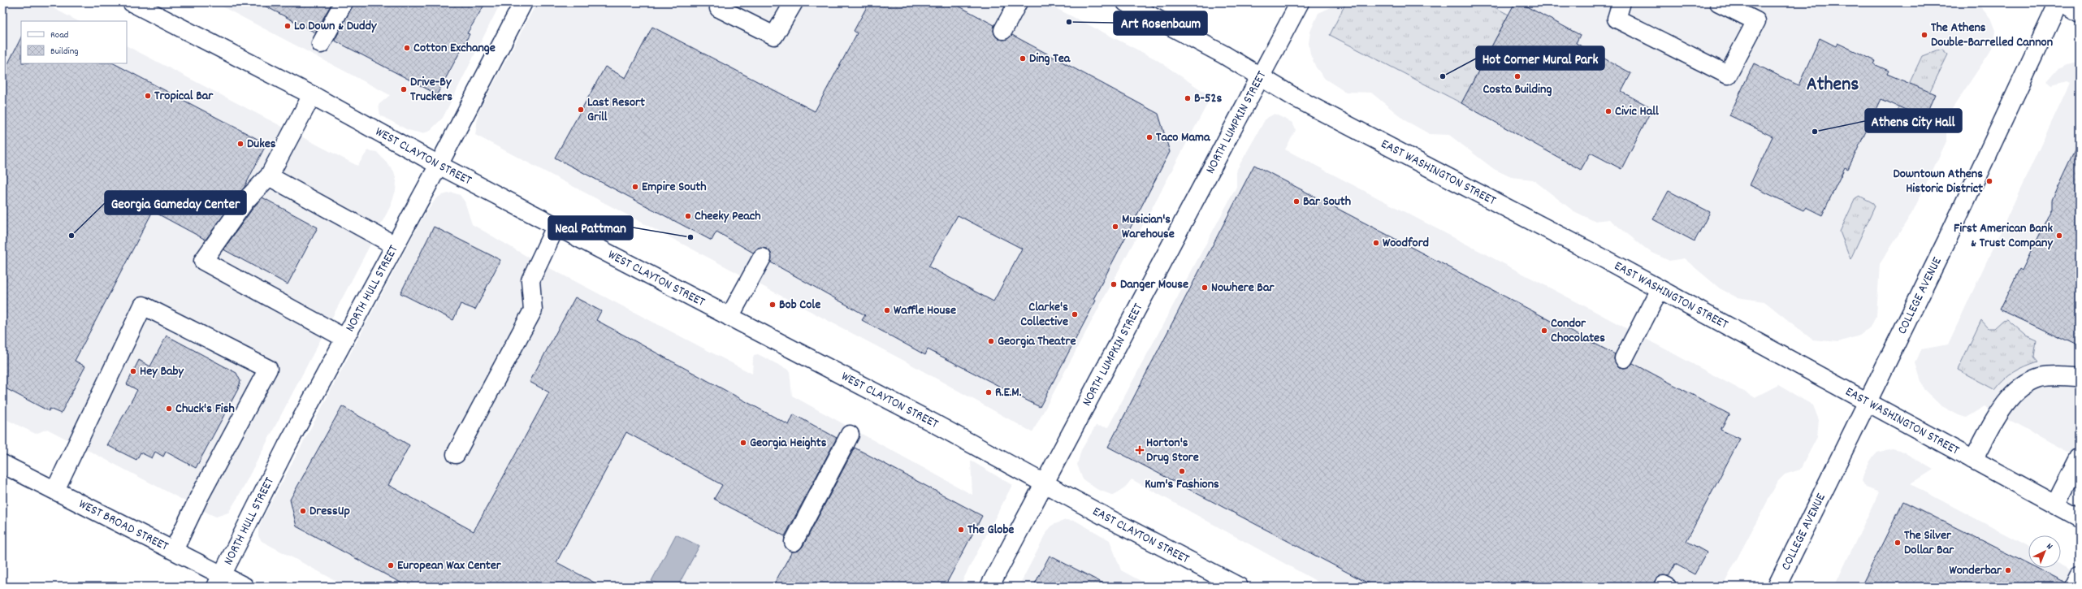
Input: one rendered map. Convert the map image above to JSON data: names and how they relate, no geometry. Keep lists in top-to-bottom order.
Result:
{
  "streets": {
    "street": [
      "NORTH LUMPKIN STREET",
      "WEST CLAYTON STREET",
      "EAST WASHINGTON STREET",
      "NORTH HULL STREET",
      "COLLEGE AVENUE",
      "WEST BROAD STREET",
      "EAST CLAYTON STREET"
    ]
  },
  "crossings": [
    ["NORTH LUMPKIN STREET", "WEST CLAYTON STREET"],
    ["NORTH LUMPKIN STREET", "EAST WASHINGTON STREET"],
    ["NORTH LUMPKIN STREET", "EAST CLAYTON STREET"],
    ["WEST CLAYTON STREET", "NORTH HULL STREET"],
    ["WEST CLAYTON STREET", "EAST CLAYTON STREET"],
    ["EAST WASHINGTON STREET", "COLLEGE AVENUE"],
    ["NORTH HULL STREET", "WEST BROAD STREET"]
  ],
  "districts": ["Athens"],
  "places": {
    "other": [
      "Art Rosenbaum",
      "Lo Down & Duddy",
      "The Athens Double-Barrelled Cannon",
      "Cotton Exchange",
      "Ding Tea",
      "Hot Corner Mural Park",
      "Costa Building",
      "Drive-By Truckers",
      "Tropical Bar",
      "B-52s",
      "Last Resort Grill",
      "Civic Hall",
      "Athens City Hall",
      "Taco Mama",
      "Dukes",
      "Downtown Athens Historic District",
      "Empire South",
      "Bar South",
      "Cheeky Peach",
      "Musician's Warehouse",
      "Georgia Gameday Center",
      "First American Bank & Trust Company",
      "Neal Pattman",
      "Woodford",
      "Danger Mouse",
      "Nowhere Bar",
      "Bob Cole",
      "Waffle House",
      "Clarke's Collective",
      "Condor Chocolates",
      "Georgia Theatre",
      "Hey Baby",
      "R.E.M.",
      "Chuck's Fish",
      "Georgia Heights",
      "Kum's Fashions",
      "DressUp",
      "The Globe",
      "The Silver Dollar Bar",
      "European Wax Center",
      "Wonderbar"
    ],
    "health": ["Horton's Drug Store"]
  },
  "legend": ["Road", "Building"],
  "north": "top right"
}
